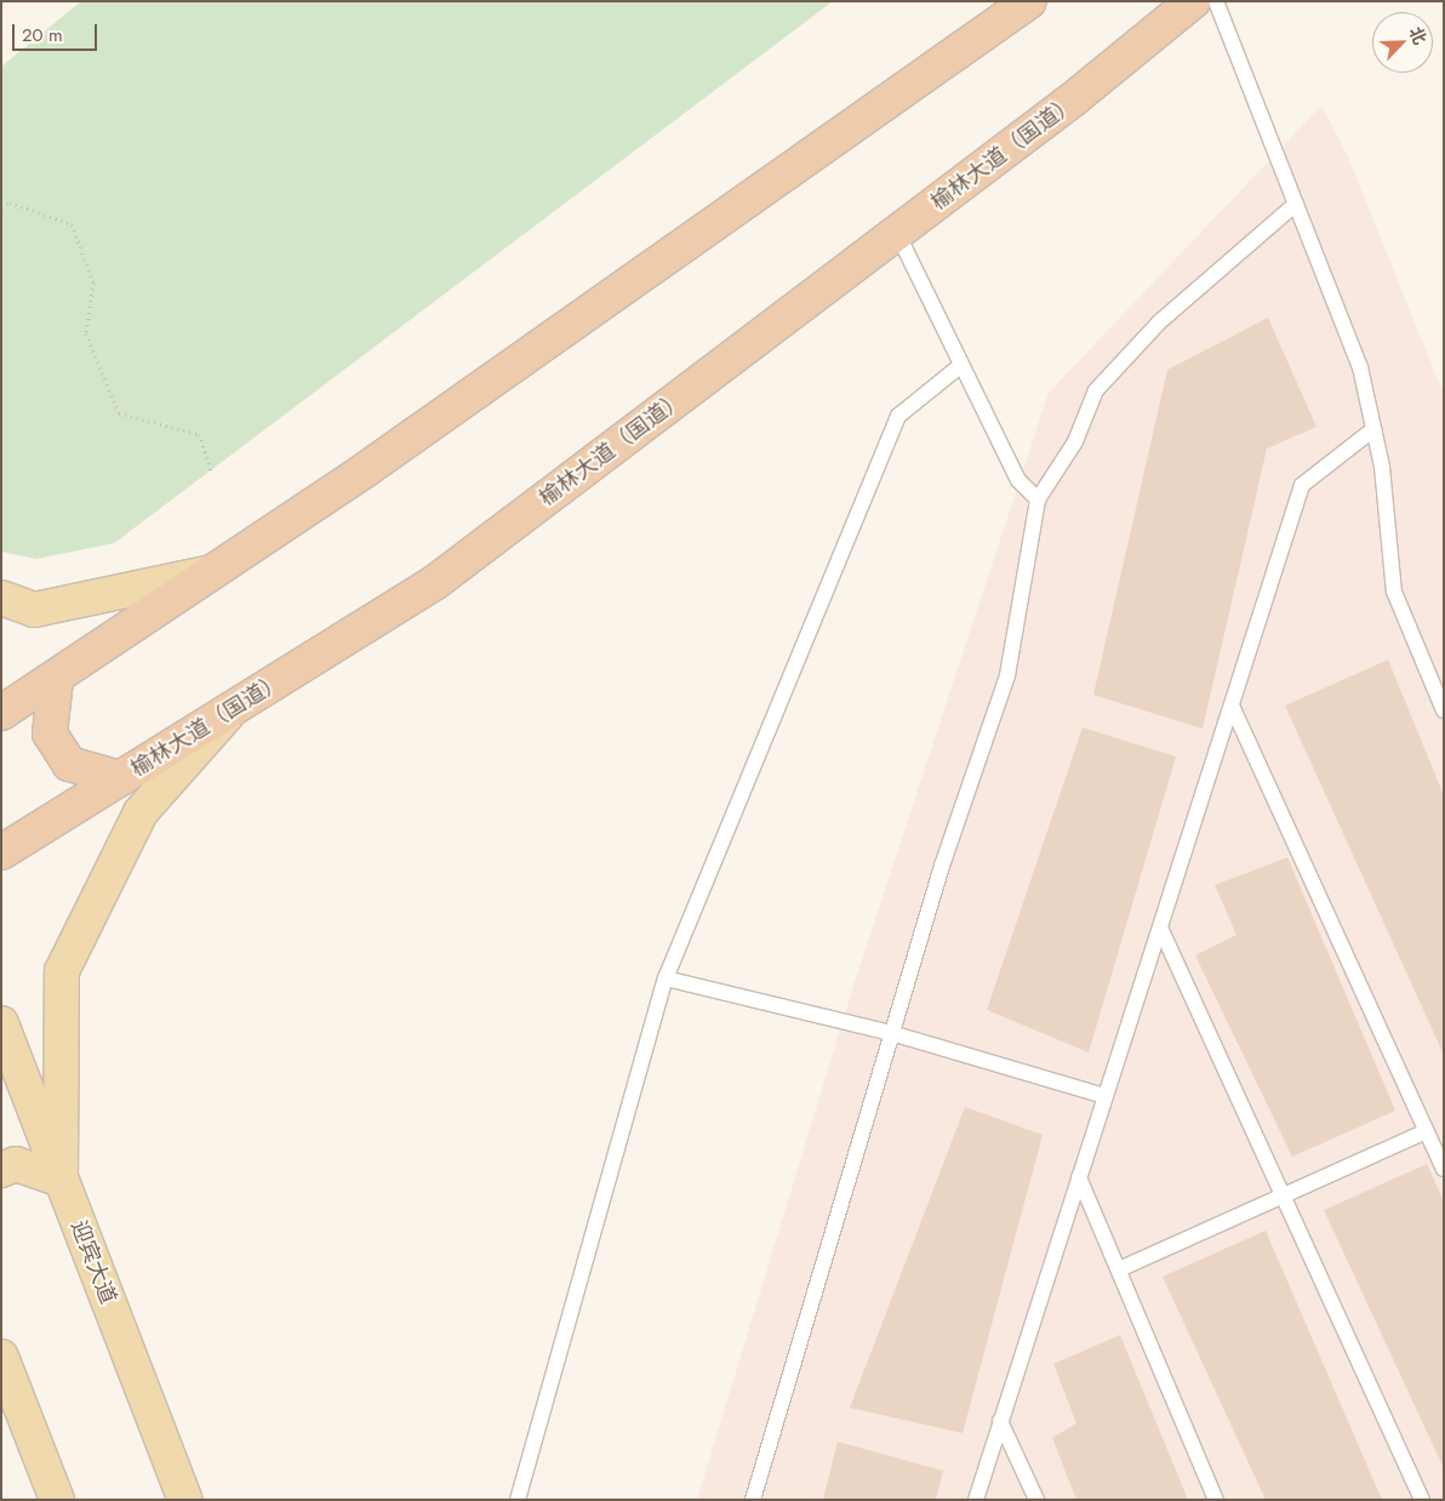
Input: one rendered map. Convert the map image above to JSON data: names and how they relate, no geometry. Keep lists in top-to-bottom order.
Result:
{
  "streets": {
    "highway": ["榆林大道（国道）"],
    "main road": ["迎宾大道"]
  },
  "scale_bar": "20 m",
  "north": "top right"
}
